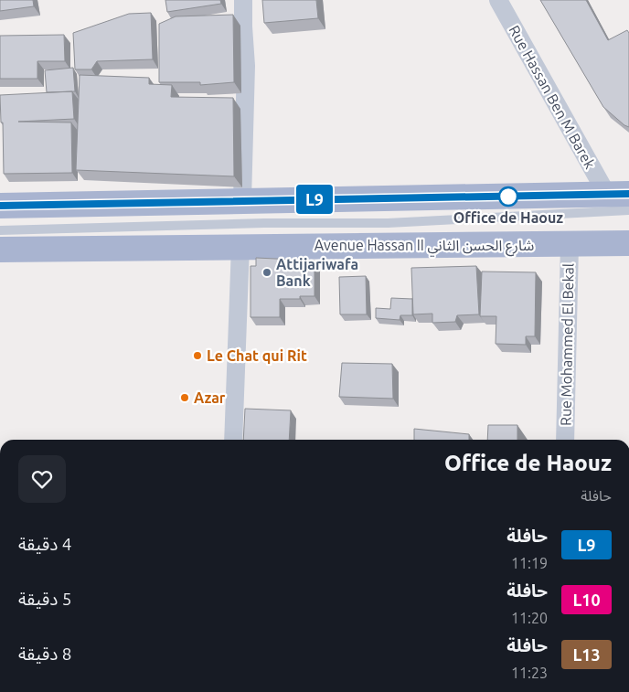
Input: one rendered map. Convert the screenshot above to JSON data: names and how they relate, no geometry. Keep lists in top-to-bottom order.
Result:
{
  "streets": {
    "main road": ["Avenue Hassan II شارع الحسن الثاني"],
    "street": ["Rue Hassan Ben M Barek", "Rue Mohammed El Bekal"]
  },
  "crossings": [
    ["Avenue Hassan II شارع الحسن الثاني", "Rue Mohammed El Bekal"]
  ],
  "places": [
    "Office de Haouz",
    "Attijariwafa Bank",
    "Le Chat qui Rit",
    "Azar"
  ],
  "lines": ["bus line L9"],
  "page": {
    "on_map": "L9",
    "heading": ["Office de Haouz", "حافلة"],
    "list": [
      {
        "mark": "L9",
        "name": "حافلة",
        "note": "11:19",
        "value": "4 دقيقة"
      },
      {
        "mark": "L10",
        "name": "حافلة",
        "note": "11:20",
        "value": "5 دقيقة"
      },
      {
        "mark": "L13",
        "name": "حافلة",
        "note": "11:23",
        "value": "8 دقيقة"
      }
    ]
  }
}
